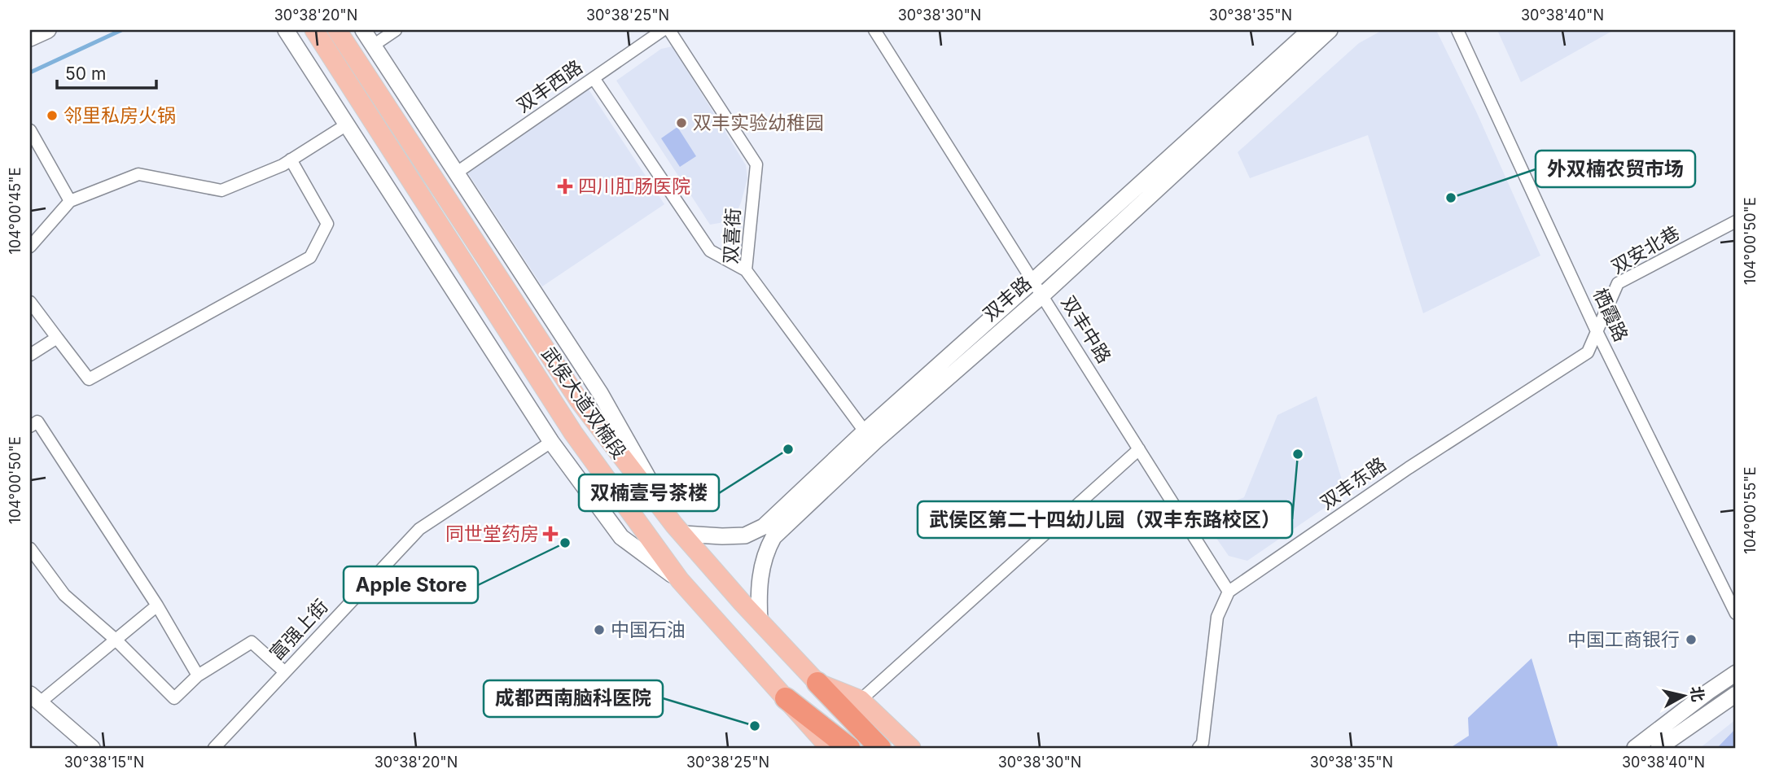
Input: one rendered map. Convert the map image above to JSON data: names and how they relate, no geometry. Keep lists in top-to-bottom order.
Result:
{
  "streets": {
    "main road": ["武侯大道双楠段"],
    "street": [
      "双丰西路",
      "双喜街",
      "双安北巷",
      "双丰路",
      "栖霞路",
      "双丰中路",
      "双丰东路",
      "富强上街"
    ]
  },
  "crossings": [
    ["双喜街", "双丰路"],
    ["双安北巷", "栖霞路"],
    ["双安北巷", "双丰东路"],
    ["双丰路", "双丰中路"],
    ["双丰路", "武侯大道双楠段"],
    ["栖霞路", "双丰东路"],
    ["双丰中路", "双丰东路"]
  ],
  "places": {
    "other": [
      "邻里私房火锅",
      "双丰实验幼稚园",
      "外双楠农贸市场",
      "双楠壹号茶楼",
      "武侯区第二十四幼儿园（双丰东路校区）",
      "Apple Store",
      "中国石油",
      "中国工商银行",
      "成都西南脑科医院"
    ],
    "health": ["四川肛肠医院", "同世堂药房"]
  },
  "scale_bar": "50 m",
  "north": "right",
  "coordinates": [
    "30°38'20\"N",
    "30°38'25\"N",
    "30°38'30\"N",
    "30°38'35\"N",
    "30°38'40\"N",
    "104°00'45\"E",
    "104°00'50\"E",
    "104°00'55\"E",
    "30°38'15\"N"
  ]
}
